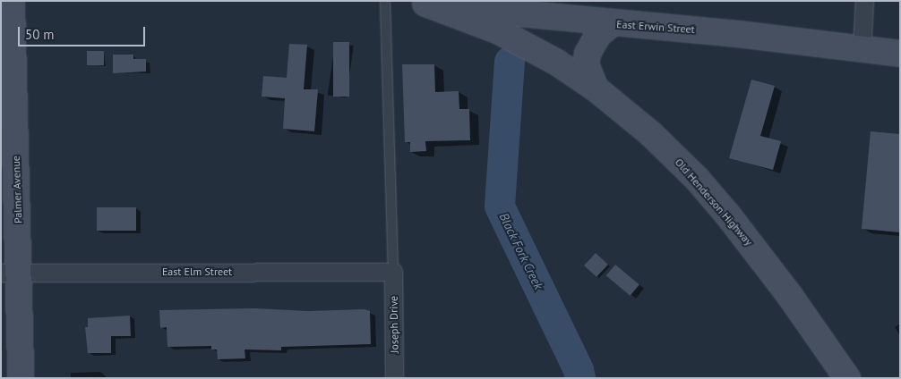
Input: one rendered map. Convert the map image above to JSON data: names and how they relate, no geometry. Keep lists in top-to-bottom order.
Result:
{
  "streets": {
    "main road": ["East Erwin Street", "Palmer Avenue", "Old Henderson Highway"],
    "street": ["East Elm Street", "Joseph Drive"]
  },
  "crossings": [
    ["East Erwin Street", "Old Henderson Highway"],
    ["Palmer Avenue", "East Elm Street"],
    ["East Elm Street", "Joseph Drive"]
  ],
  "water": ["Black Fork Creek"],
  "scale_bar": "50 m"
}
